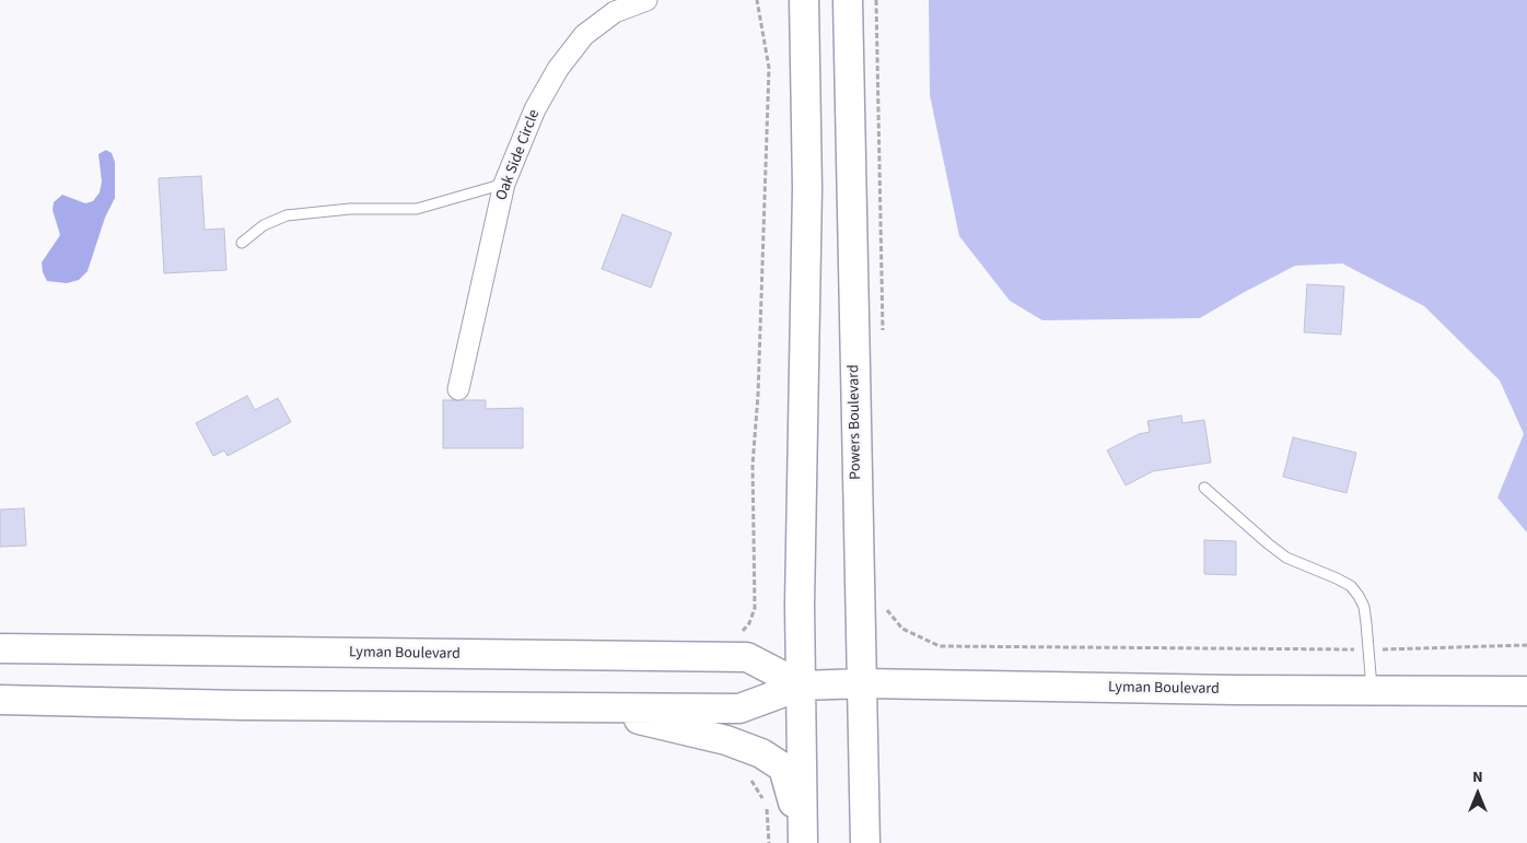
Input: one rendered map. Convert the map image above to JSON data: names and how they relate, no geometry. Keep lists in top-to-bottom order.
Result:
{
  "streets": {
    "main road": ["Powers Boulevard", "Lyman Boulevard"],
    "street": ["Oak Side Circle"]
  },
  "crossings": [
    ["Powers Boulevard", "Lyman Boulevard"]
  ],
  "north": "top"
}
